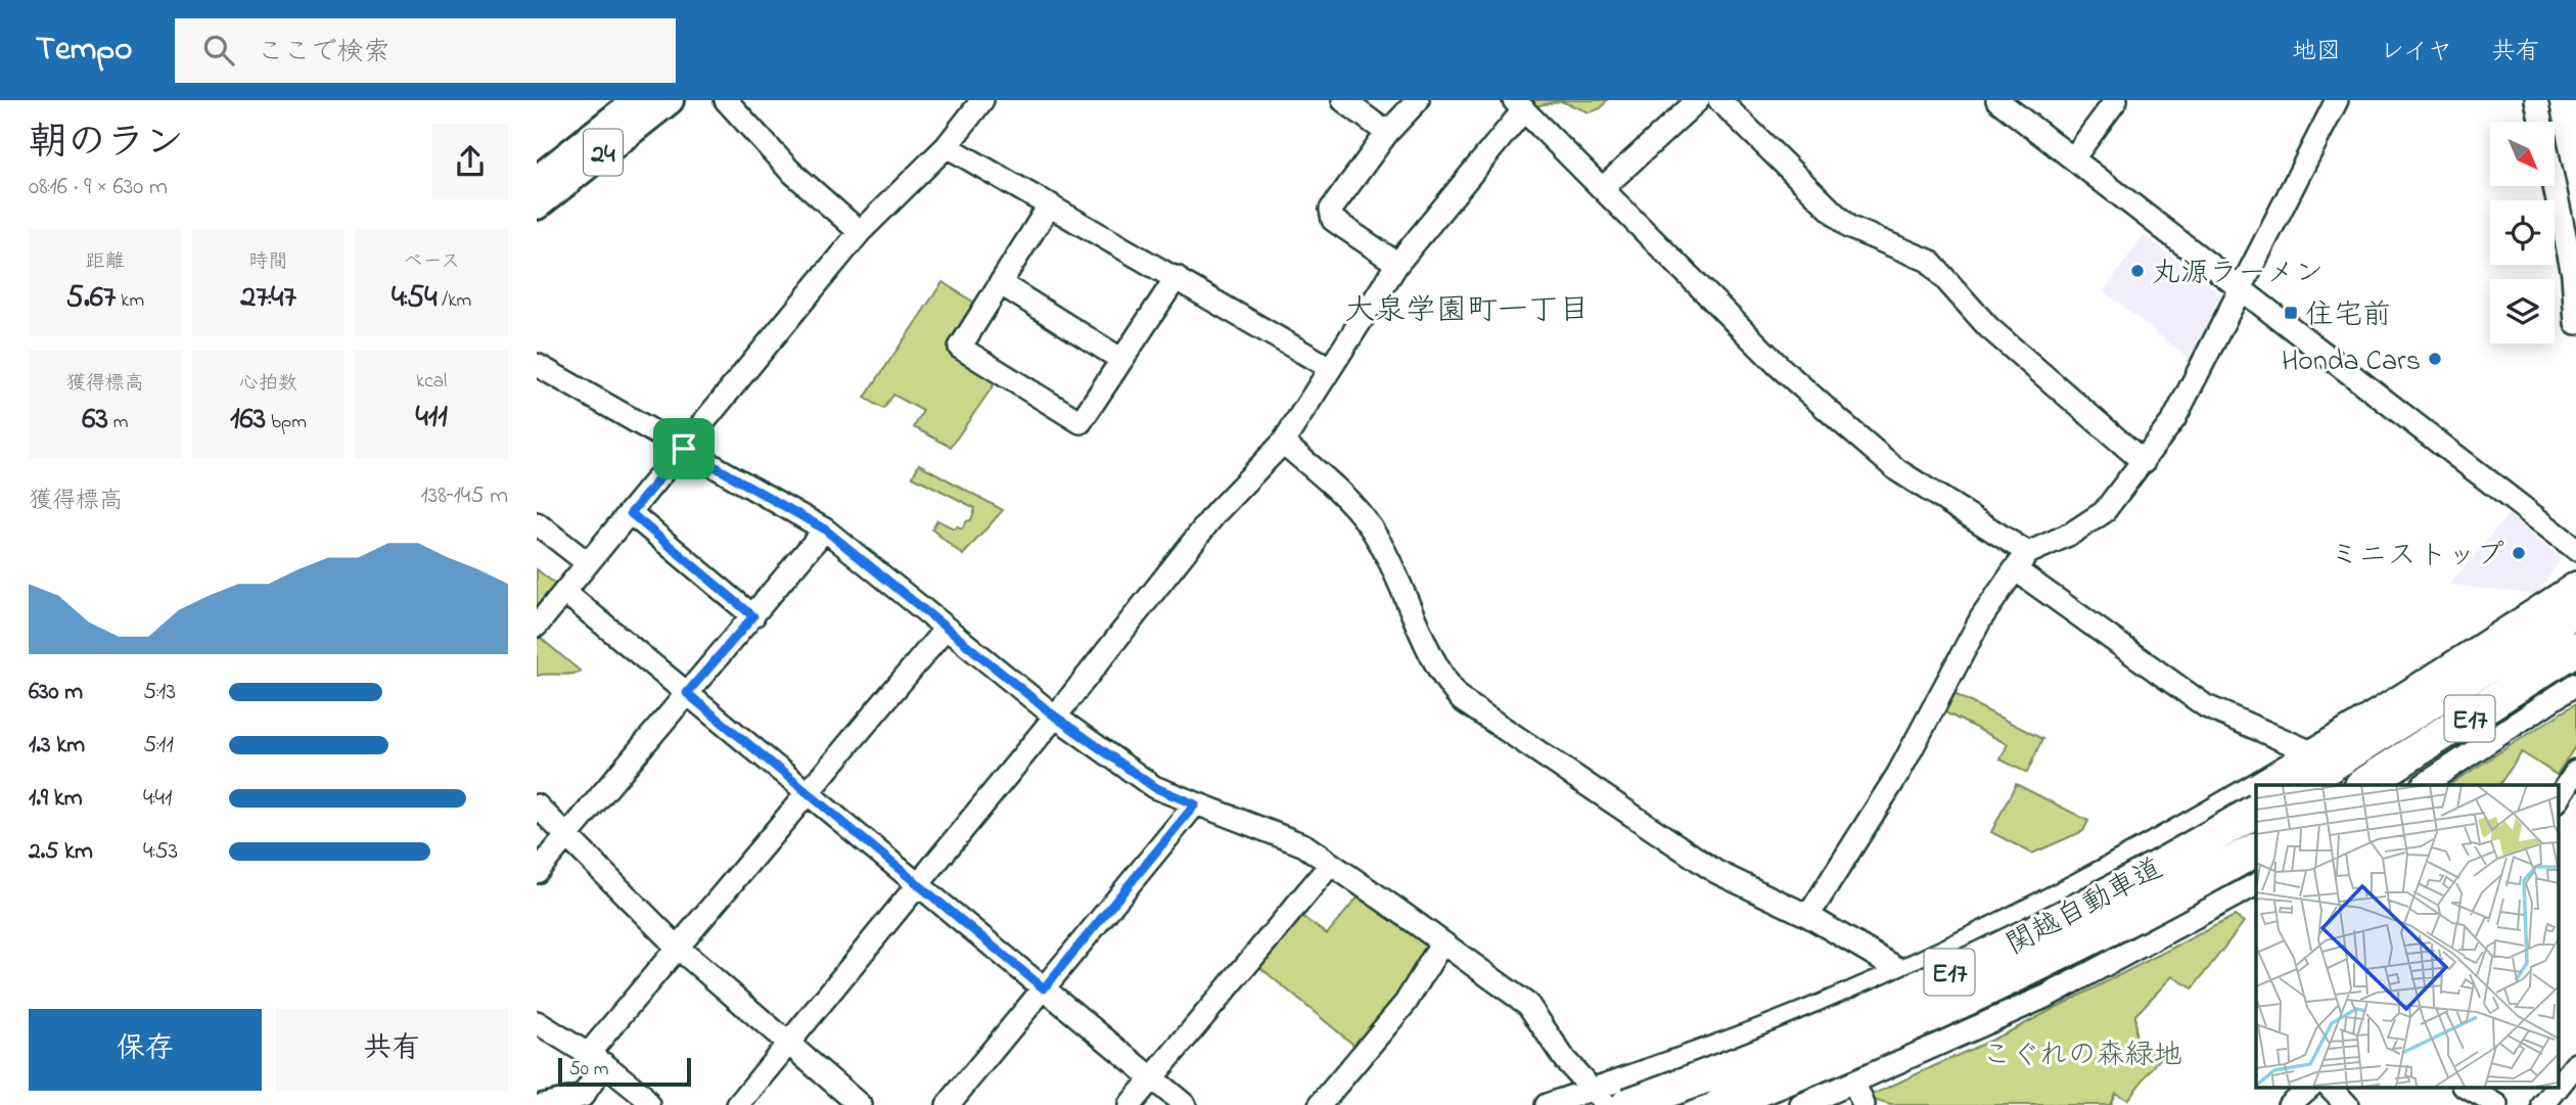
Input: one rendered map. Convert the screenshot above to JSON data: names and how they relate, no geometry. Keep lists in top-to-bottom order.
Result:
{
  "streets": {
    "highway": ["E17", "関越自動車道"],
    "main road": ["24"]
  },
  "districts": ["大泉学園町一丁目"],
  "parks": ["こぐれの森緑地"],
  "places": {
    "other": ["丸源ラーメン", "Honda Cars", "ミニストップ"],
    "transit": ["住宅前"]
  },
  "scale_bar": "50 m",
  "north": "bottom right",
  "page": {
    "header": "Tempo",
    "search": "ここで検索",
    "nav": ["地図", "レイヤ", "共有"],
    "heading": ["朝のラン", "08:16 · 9 × 630 m"],
    "stats": [
      ["距離", "5.67 km"],
      ["時間", "27:47"],
      ["ペース", "4:54 /km"],
      ["獲得標高", "63 m"],
      ["心拍数", "163 bpm"],
      ["kcal", "411"]
    ],
    "chart": ["獲得標高", "138–145 m"],
    "list": [
      {
        "name": "630 m",
        "note": "5:13"
      },
      {
        "name": "1.3 km",
        "note": "5:11"
      },
      {
        "name": "1.9 km",
        "note": "4:41"
      },
      {
        "name": "2.5 km",
        "note": "4:53"
      }
    ],
    "buttons": ["保存", "共有"],
    "scale": "50 m"
  }
}
